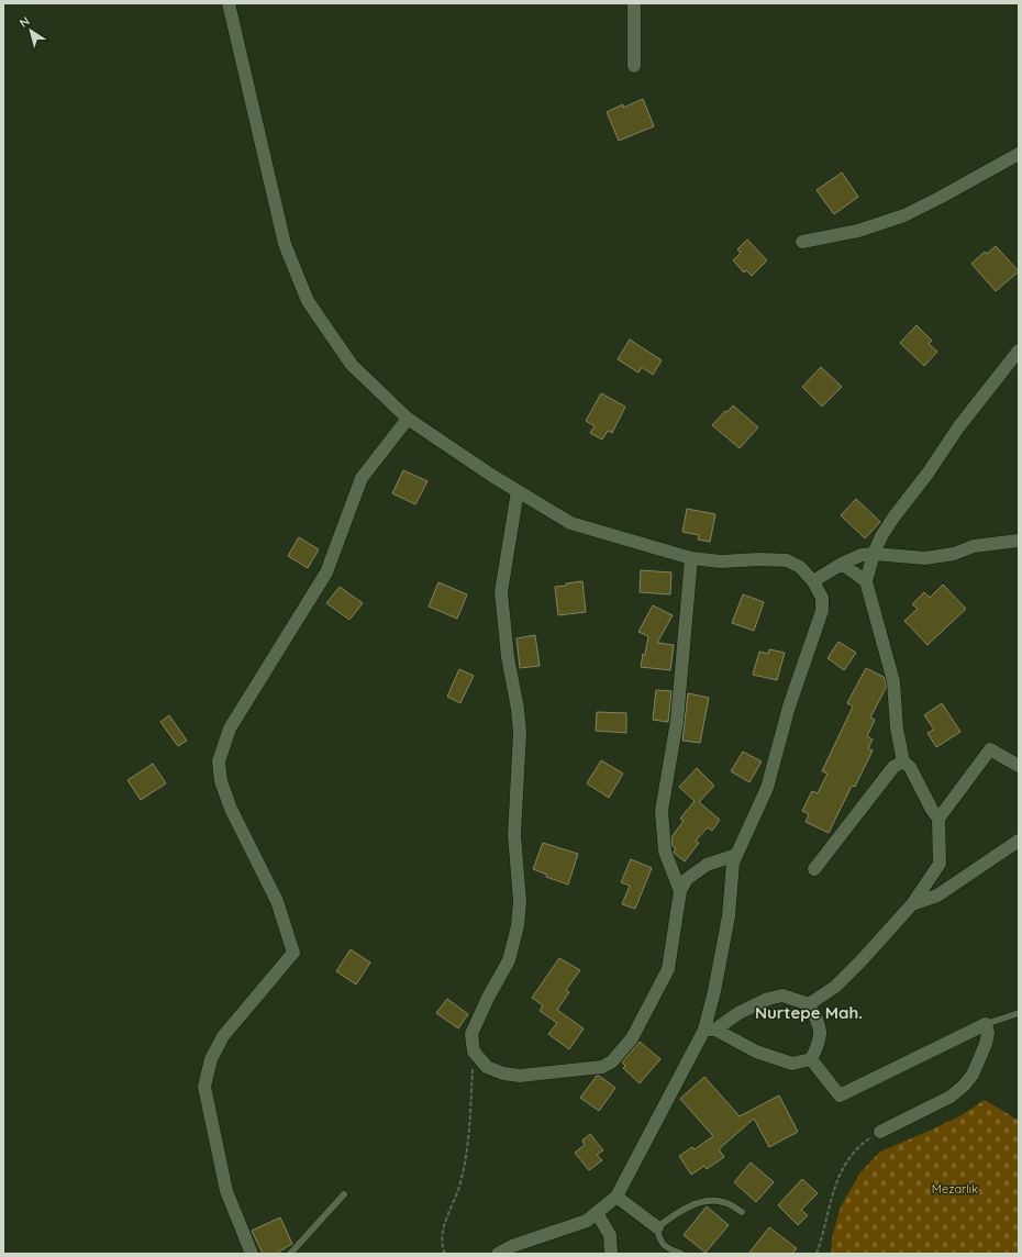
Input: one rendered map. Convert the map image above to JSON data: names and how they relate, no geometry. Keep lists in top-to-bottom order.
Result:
{
  "districts": ["Nurtepe Mah."],
  "parks": ["Mezarlık"],
  "north": "top left"
}
